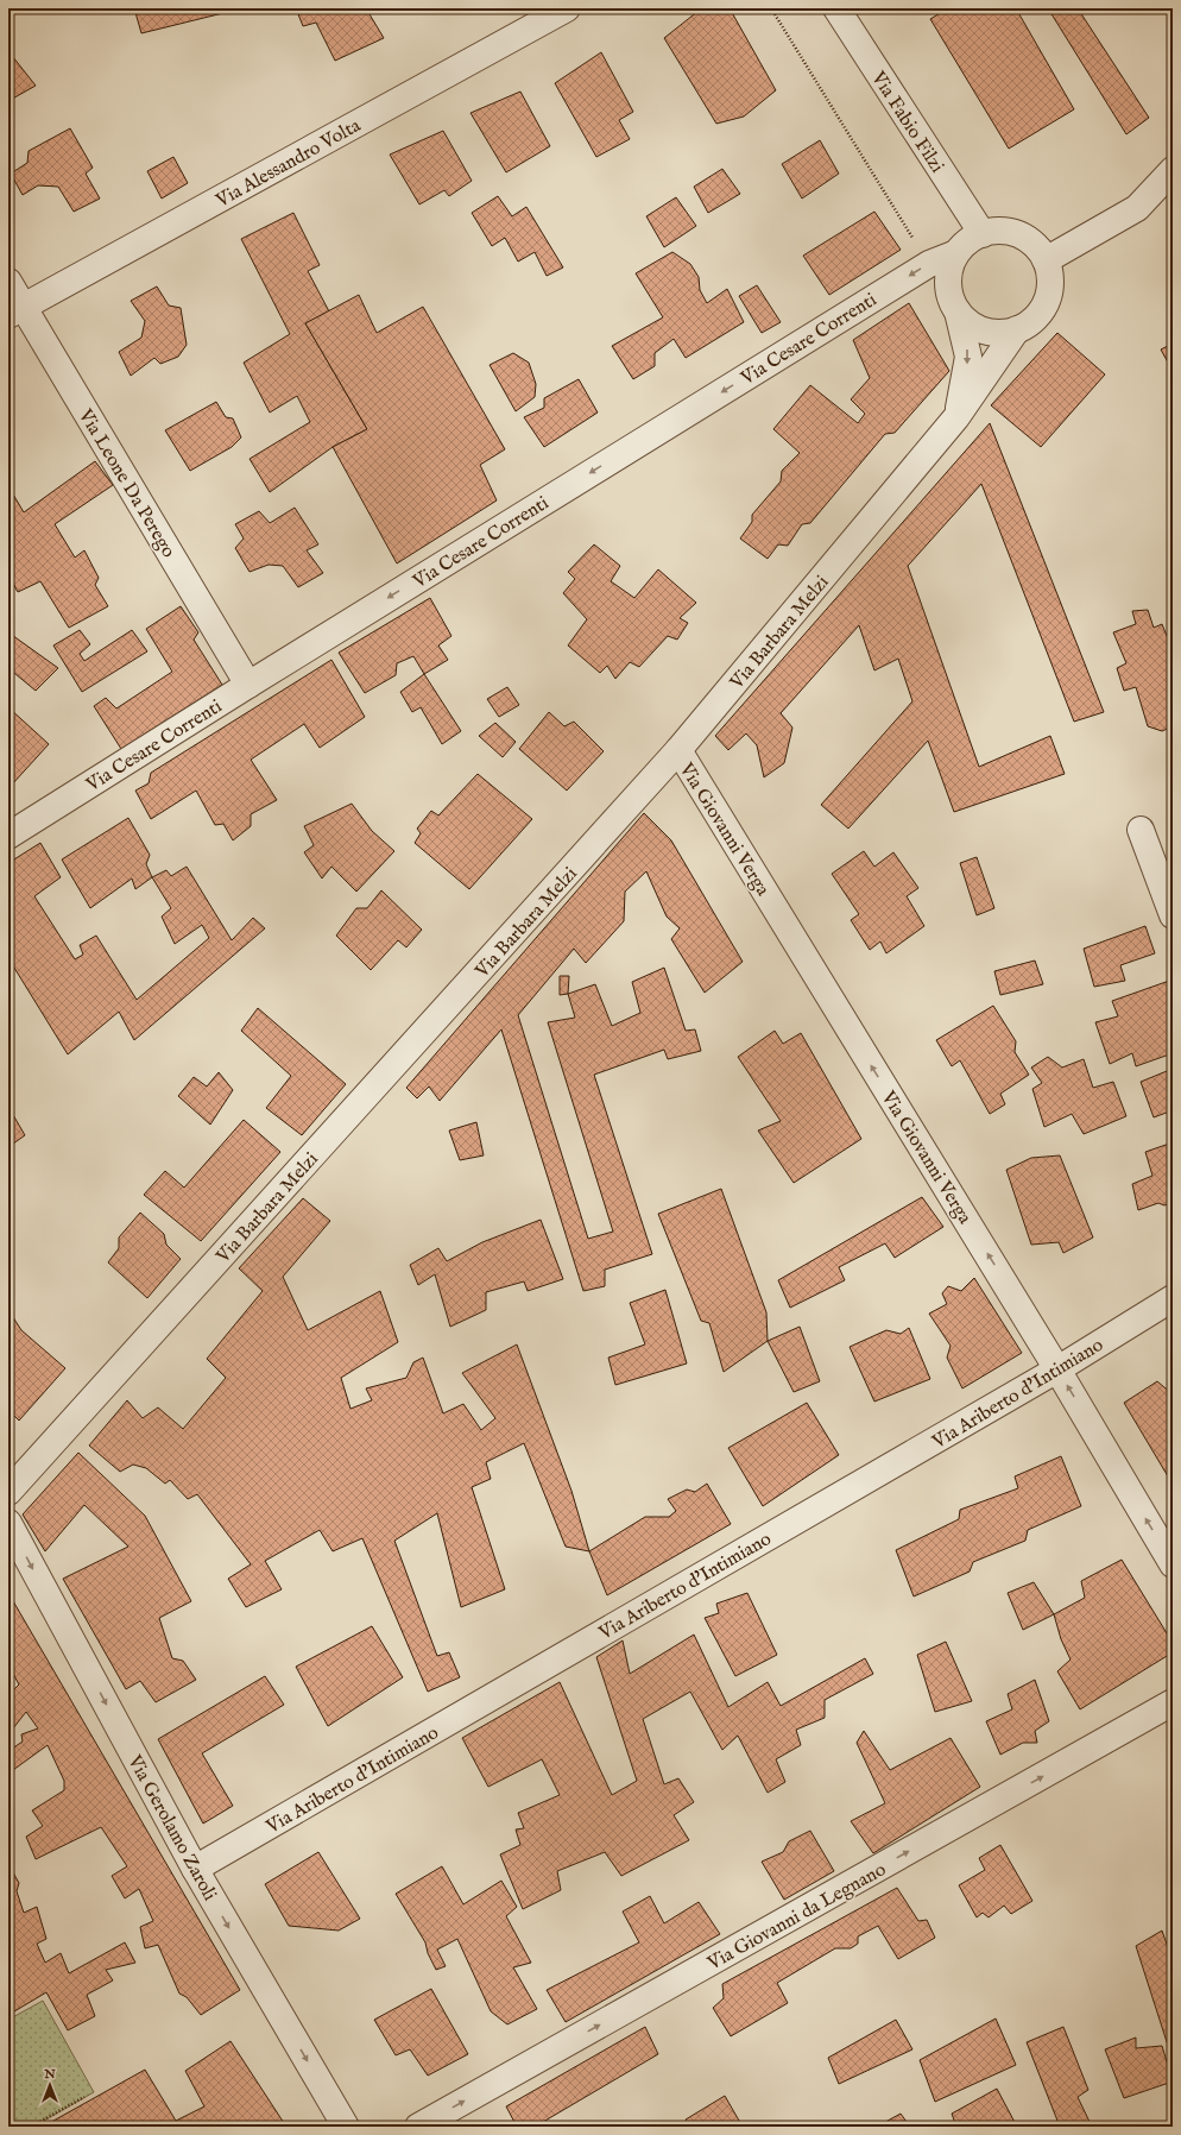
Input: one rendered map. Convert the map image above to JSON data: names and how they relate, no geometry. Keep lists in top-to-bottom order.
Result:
{
  "streets": {
    "street": [
      "Via Fabio Filzi",
      "Via Alessandro Volta",
      "Via Cesare Correnti",
      "Via Leone Da Perego",
      "Via Barbara Melzi",
      "Via Giovanni Verga",
      "Via Ariberto d'Intimiano",
      "Via Gerolamo Zaroli",
      "Via Giovanni da Legnano"
    ]
  },
  "crossings": [
    ["Via Fabio Filzi", "Via Cesare Correnti"],
    ["Via Fabio Filzi", "Via Barbara Melzi"],
    ["Via Alessandro Volta", "Via Leone Da Perego"],
    ["Via Cesare Correnti", "Via Leone Da Perego"],
    ["Via Cesare Correnti", "Via Barbara Melzi"],
    ["Via Barbara Melzi", "Via Giovanni Verga"],
    ["Via Giovanni Verga", "Via Ariberto d'Intimiano"],
    ["Via Ariberto d'Intimiano", "Via Gerolamo Zaroli"]
  ],
  "one_way": [
    "Via Cesare Correnti",
    "Via Giovanni Verga",
    "Via Gerolamo Zaroli",
    "Via Giovanni da Legnano"
  ],
  "north": "top"
}
